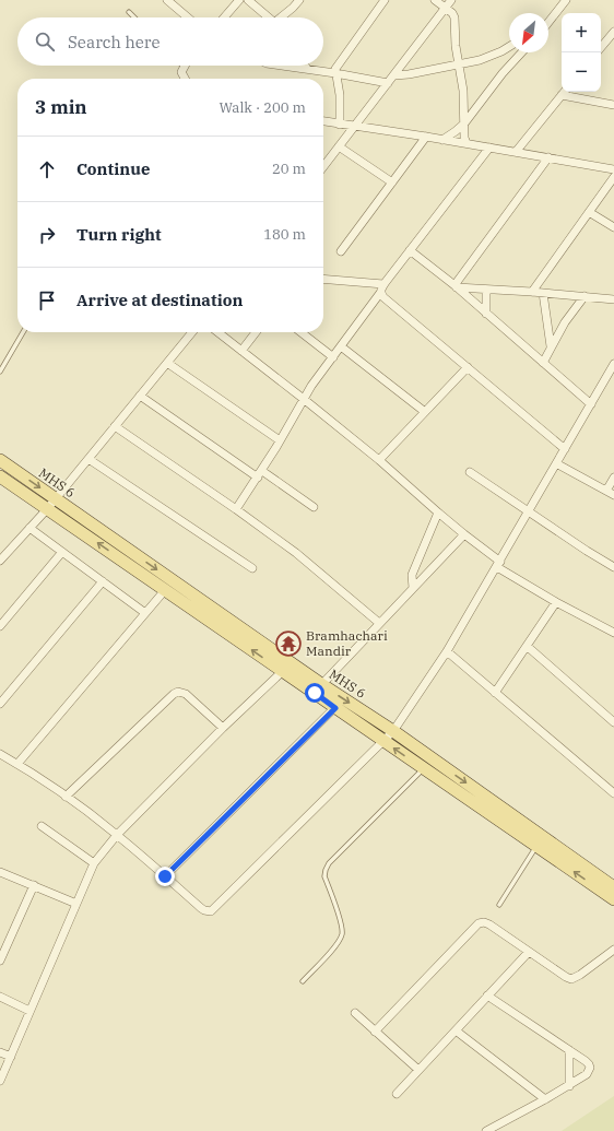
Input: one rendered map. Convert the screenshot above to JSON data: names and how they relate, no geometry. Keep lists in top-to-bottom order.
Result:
{
  "streets": {
    "main road": ["MHS 6"]
  },
  "places": {
    "temple": ["Bramhachari Mandir"]
  },
  "north": "bottom left",
  "page": {
    "map_buttons": ["+", "−"],
    "search": "Search here",
    "heading": ["3 min", "Walk · 200 m"],
    "list": [
      ["Continue", "20 m"],
      ["Turn right", "180 m"],
      "Arrive at destination"
    ]
  }
}
